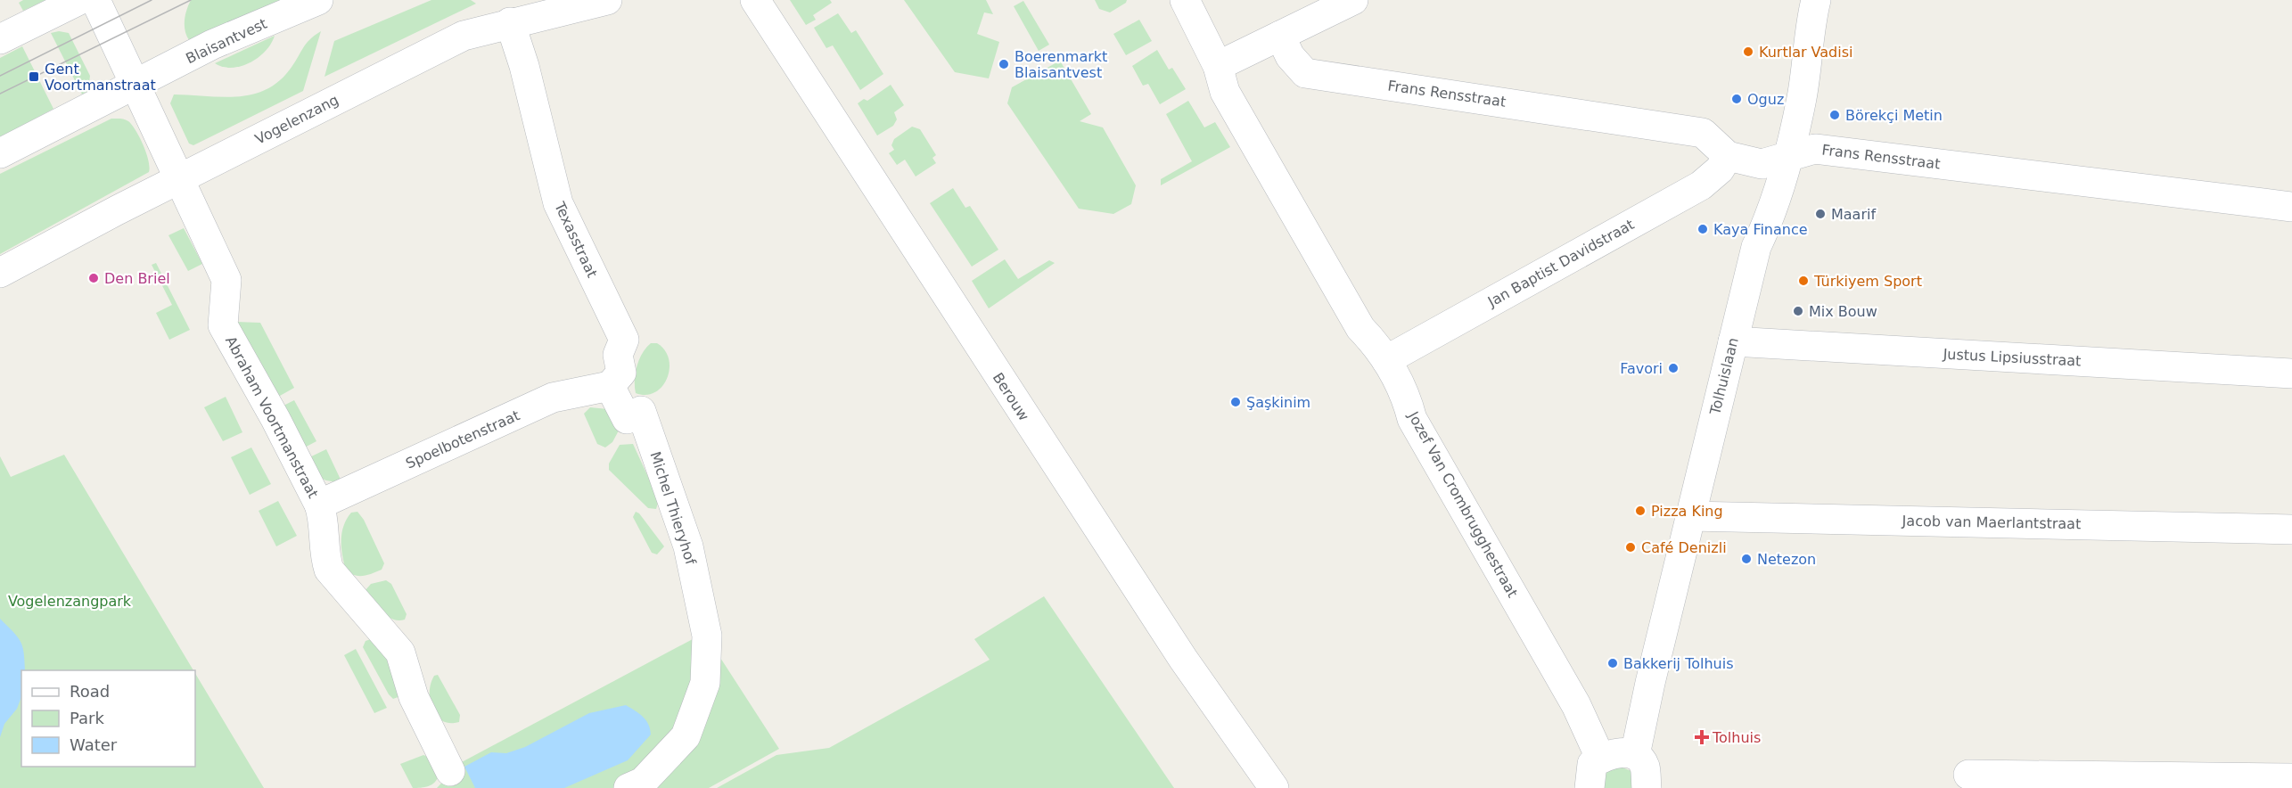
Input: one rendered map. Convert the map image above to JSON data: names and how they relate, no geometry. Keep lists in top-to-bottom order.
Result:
{
  "streets": {
    "street": [
      "Blaisantvest",
      "Frans Rensstraat",
      "Vogelenzang",
      "Texasstraat",
      "Jan Baptist Davidstraat",
      "Justus Lipsiusstraat",
      "Tolhuislaan",
      "Berouw",
      "Abraham Voortmanstraat",
      "Spoelbotenstraat",
      "Jozef Van Crombrugghestraat",
      "Michel Thieryhof",
      "Jacob van Maerlantstraat"
    ]
  },
  "crossings": [
    ["Blaisantvest", "Abraham Voortmanstraat"],
    ["Frans Rensstraat", "Jan Baptist Davidstraat"],
    ["Frans Rensstraat", "Tolhuislaan"],
    ["Vogelenzang", "Texasstraat"],
    ["Vogelenzang", "Abraham Voortmanstraat"],
    ["Texasstraat", "Spoelbotenstraat"],
    ["Texasstraat", "Michel Thieryhof"],
    ["Jan Baptist Davidstraat", "Jozef Van Crombrugghestraat"],
    ["Justus Lipsiusstraat", "Tolhuislaan"],
    ["Tolhuislaan", "Jacob van Maerlantstraat"],
    ["Abraham Voortmanstraat", "Spoelbotenstraat"],
    ["Spoelbotenstraat", "Michel Thieryhof"]
  ],
  "parks": ["Vogelenzangpark"],
  "places": {
    "other": [
      "Kurtlar Vadisi",
      "Boerenmarkt Blaisantvest",
      "Oguz",
      "Börekçi Metin",
      "Maarif",
      "Kaya Finance",
      "Den Briel",
      "Türkiyem Sport",
      "Mix Bouw",
      "Favori",
      "Şaşkinim",
      "Pizza King",
      "Café Denizli",
      "Netezon",
      "Bakkerij Tolhuis"
    ],
    "transit": ["Gent Voortmanstraat"],
    "health": ["Tolhuis"]
  },
  "legend": ["Road", "Park", "Water"]
}
